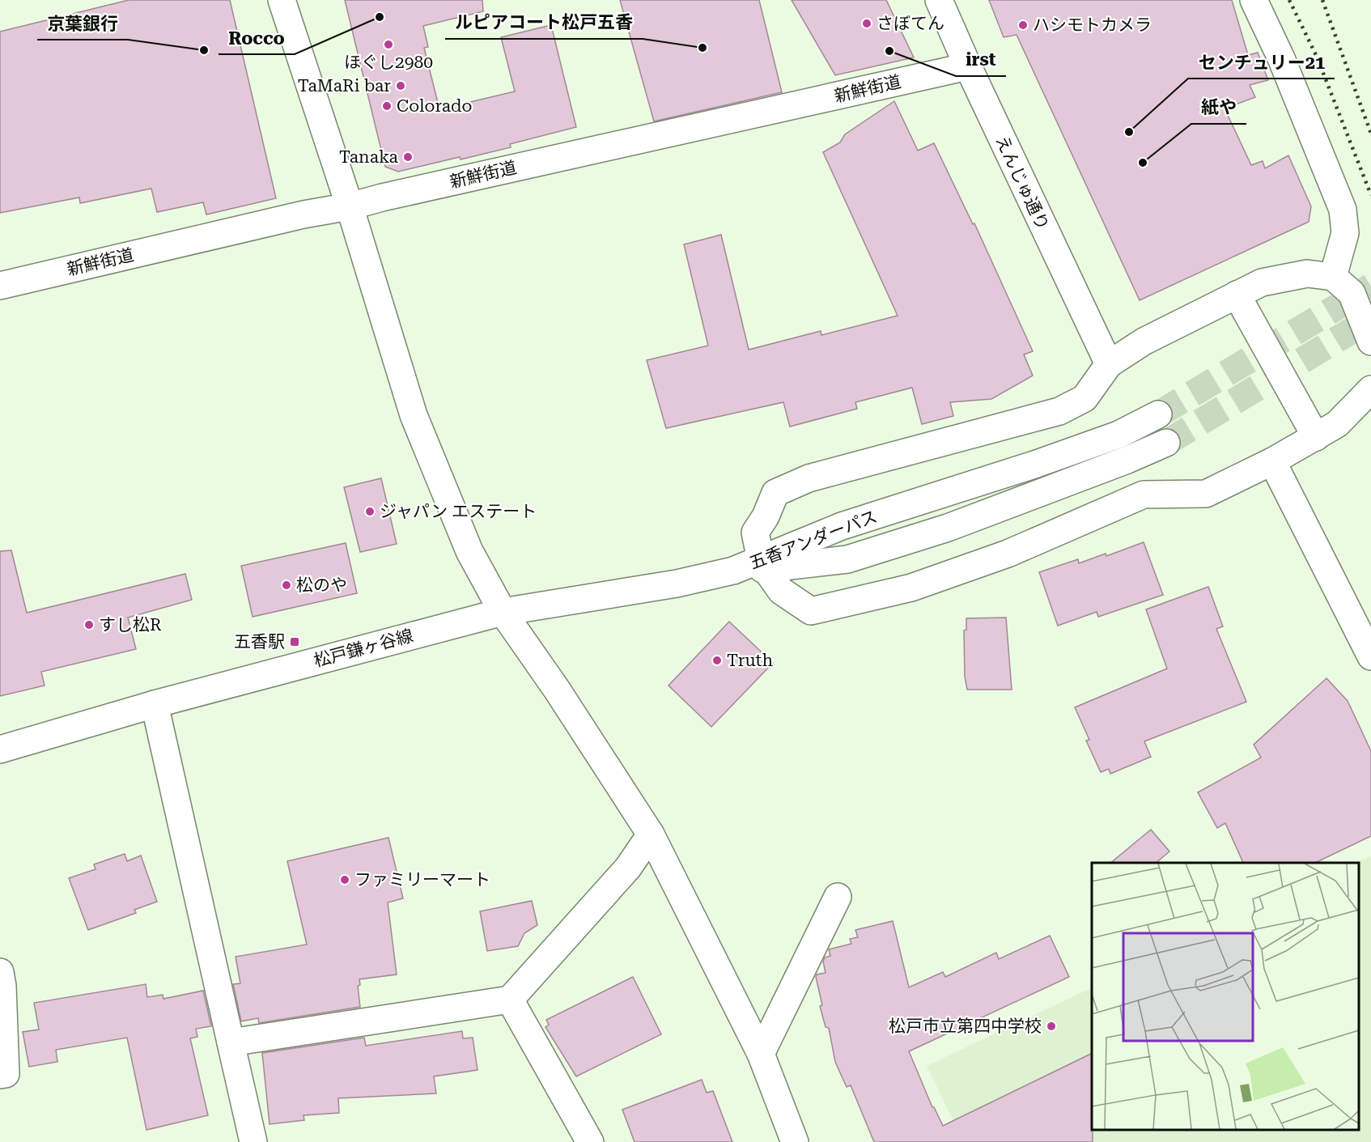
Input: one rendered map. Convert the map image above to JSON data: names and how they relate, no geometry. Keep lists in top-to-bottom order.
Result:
{
  "streets": {
    "street": [
      "新鮮街道",
      "えんじゅ通り",
      "五香アンダーパス",
      "松戸鎌ヶ谷線"
    ]
  },
  "crossings": [
    ["新鮮街道", "えんじゅ通り"],
    ["五香アンダーパス", "松戸鎌ヶ谷線"]
  ],
  "places": {
    "other": [
      "Rocco",
      "さぼてん",
      "ハシモトカメラ",
      "ほぐし2980",
      "ルピアコート松戸五香",
      "京葉銀行",
      "irst",
      "TaMaRi bar",
      "Colorado",
      "センチュリー21",
      "Tanaka",
      "紙や",
      "ジャパン エステート",
      "松のや",
      "すし松R",
      "Truth",
      "ファミリーマート",
      "松戸市立第四中学校"
    ],
    "transit": ["五香駅"]
  }
}
